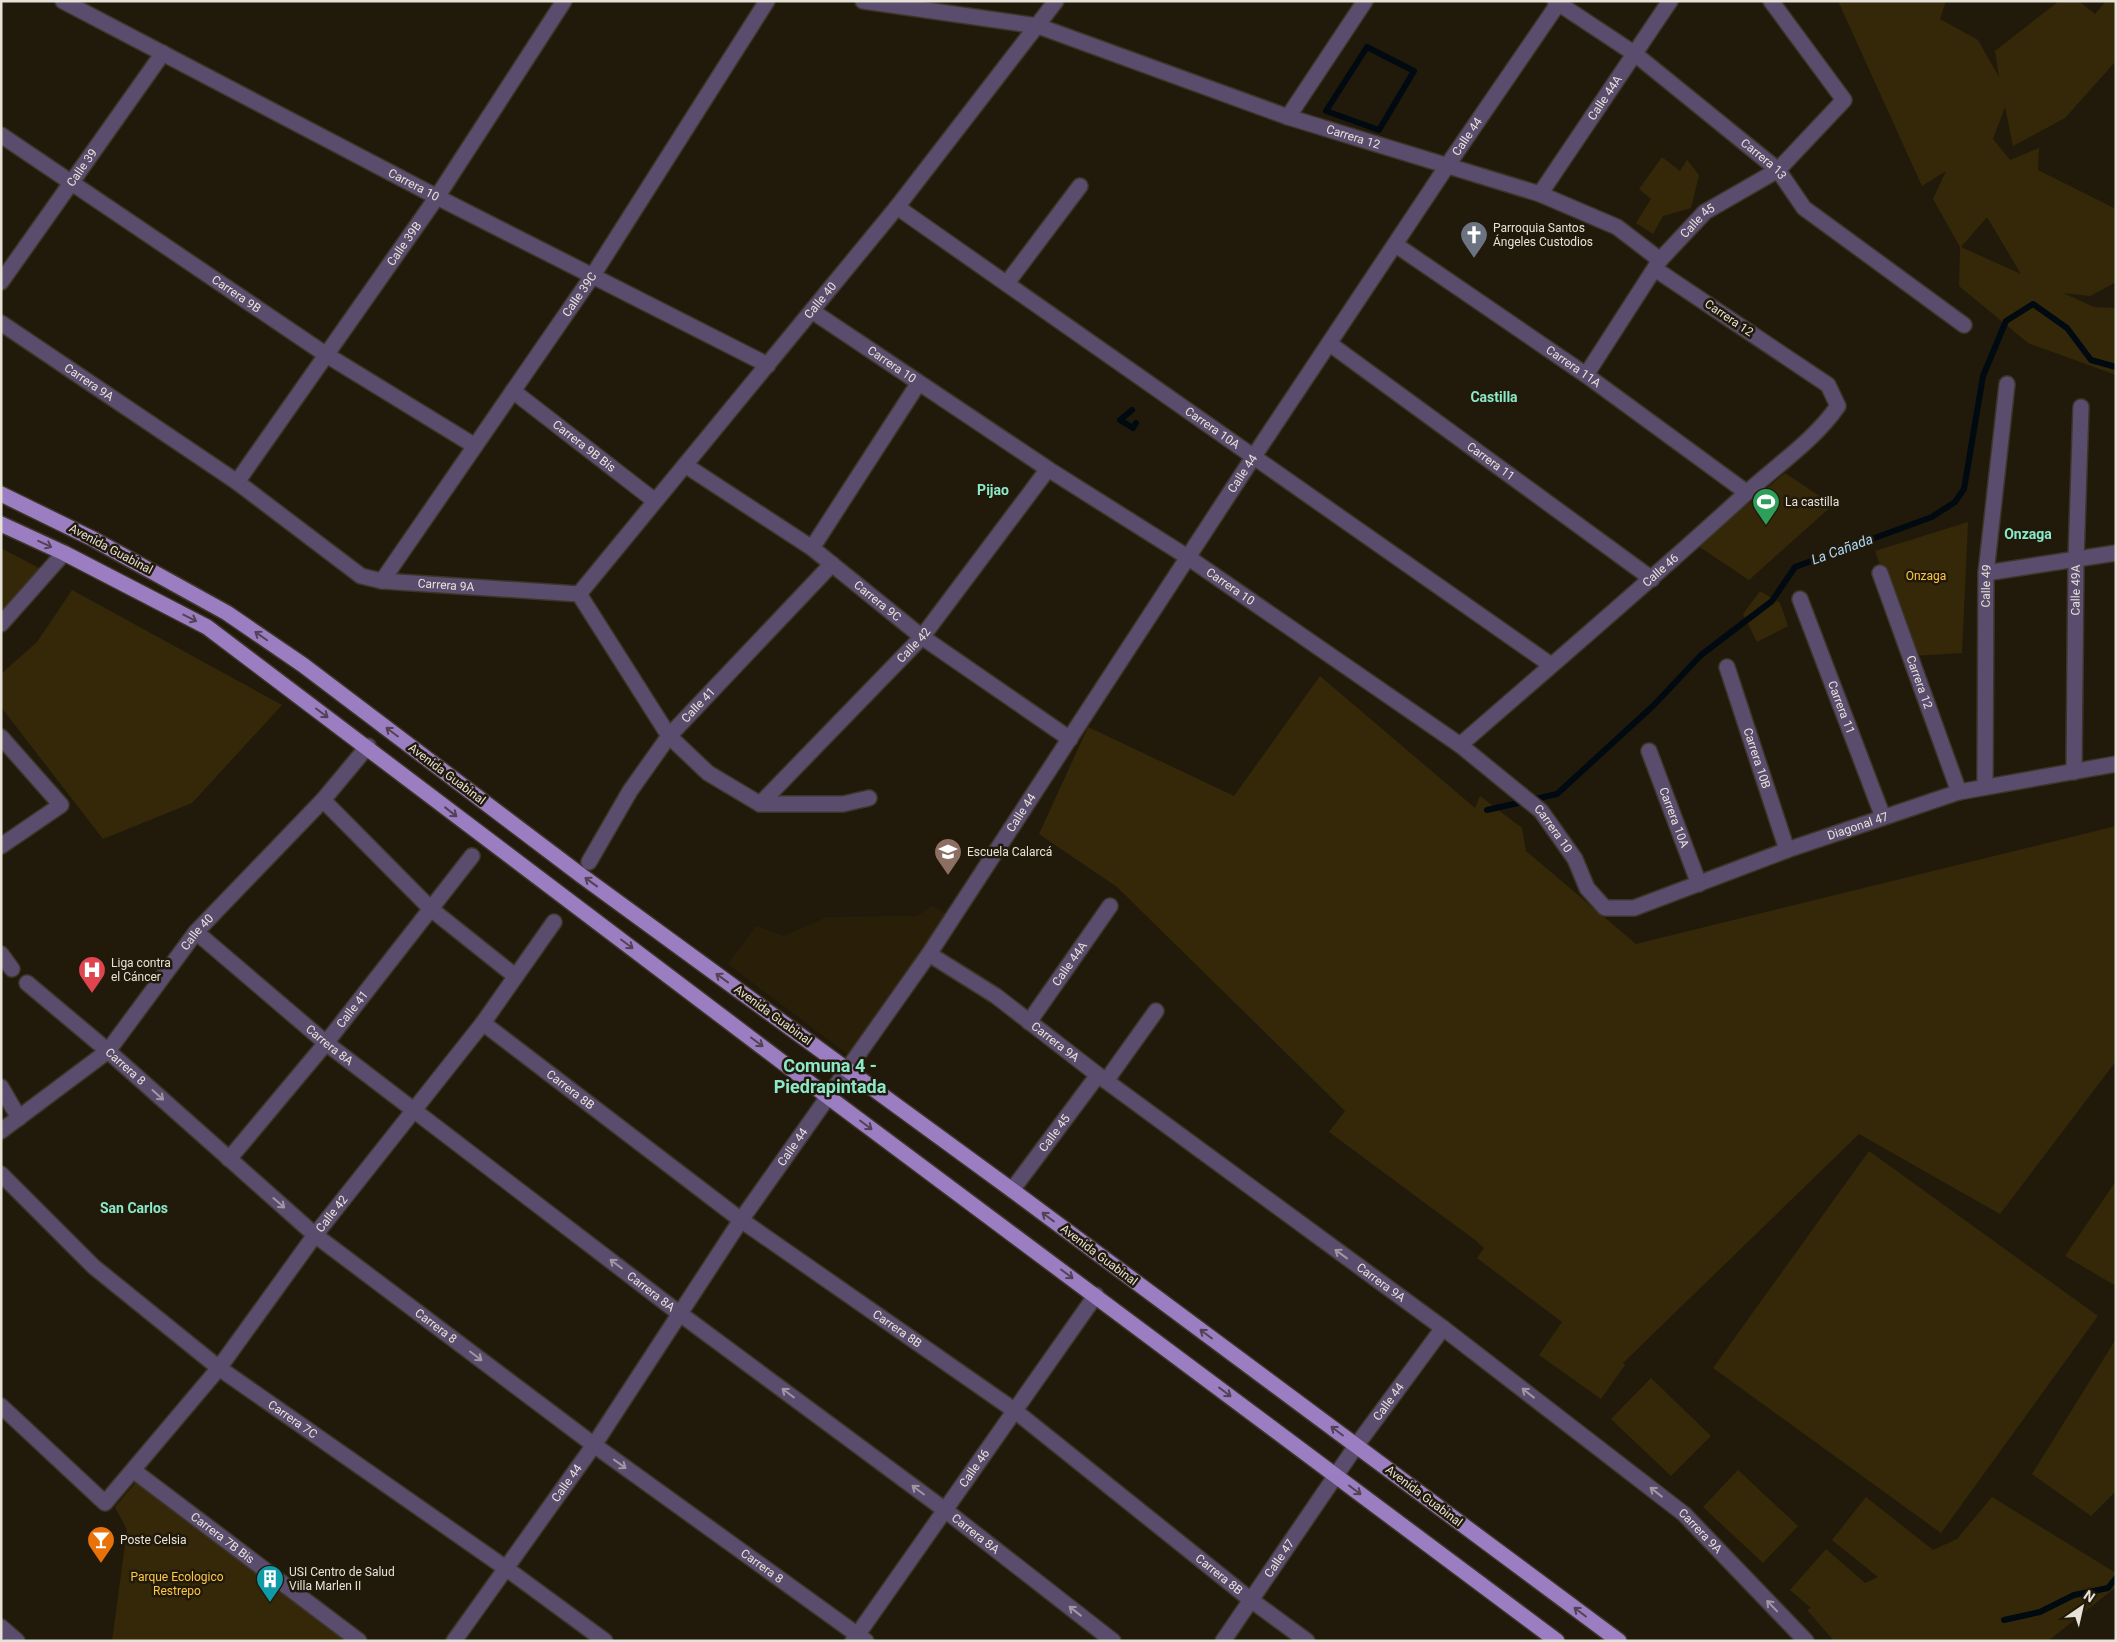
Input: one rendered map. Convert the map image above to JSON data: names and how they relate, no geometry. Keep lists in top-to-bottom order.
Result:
{
  "streets": {
    "main road": ["Avenida Guabinal"],
    "street": [
      "Calle 44A",
      "Calle 44",
      "Carrera 12",
      "Carrera 13",
      "Calle 39",
      "Carrera 10",
      "Calle 45",
      "Calle 39B",
      "Carrera 9B",
      "Calle 39C",
      "Calle 40",
      "Carrera 11A",
      "Carrera 9A",
      "Carrera 10A",
      "Carrera 9B Bis",
      "Carrera 11",
      "Calle 46",
      "Calle 49",
      "Calle 49A",
      "Carrera 9C",
      "Calle 42",
      "Calle 41",
      "Carrera 10B",
      "Diagonal 47",
      "Carrera 8A",
      "Carrera 8",
      "Carrera 8B",
      "Carrera 7C",
      "Carrera 7B Bis",
      "Calle 47"
    ]
  },
  "crossings": [
    ["Calle 44A", "Carrera 12"],
    ["Calle 44A", "Carrera 13"],
    ["Calle 44A", "Carrera 9A"],
    ["Calle 44", "Carrera 12"],
    ["Calle 44", "Carrera 13"],
    ["Calle 44", "Carrera 10"],
    ["Calle 44", "Carrera 11A"],
    ["Calle 44", "Carrera 9A"],
    ["Calle 44", "Carrera 10A"],
    ["Calle 44", "Carrera 11"],
    ["Calle 44", "Avenida Guabinal"],
    ["Calle 44", "Carrera 9C"],
    ["Calle 44", "Carrera 8A"],
    ["Calle 44", "Carrera 8"],
    ["Calle 44", "Carrera 8B"],
    ["Calle 44", "Carrera 7C"],
    ["Calle 44", "Calle 47"],
    ["Carrera 12", "Calle 45"],
    ["Carrera 12", "Calle 40"],
    ["Carrera 12", "Calle 46"],
    ["Carrera 12", "Diagonal 47"],
    ["Carrera 13", "Calle 45"],
    ["Calle 39", "Carrera 10"],
    ["Calle 39", "Carrera 9B"],
    ["Carrera 10", "Calle 39B"],
    ["Carrera 10", "Calle 39C"],
    ["Carrera 10", "Calle 40"],
    ["Carrera 10", "Calle 46"],
    ["Carrera 10", "Calle 42"],
    ["Carrera 10", "Diagonal 47"],
    ["Calle 45", "Carrera 11A"],
    ["Calle 45", "Carrera 9A"],
    ["Calle 45", "Avenida Guabinal"],
    ["Calle 39B", "Carrera 9B"],
    ["Calle 39B", "Carrera 9A"],
    ["Carrera 9B", "Calle 39C"],
    ["Calle 39C", "Carrera 9A"],
    ["Calle 39C", "Carrera 9B Bis"],
    ["Calle 40", "Carrera 9A"],
    ["Calle 40", "Carrera 10A"],
    ["Calle 40", "Carrera 9B Bis"],
    ["Calle 40", "Avenida Guabinal"],
    ["Calle 40", "Carrera 9C"],
    ["Calle 40", "Carrera 8A"],
    ["Calle 40", "Carrera 8"],
    ["Carrera 11A", "Calle 46"],
    ["Carrera 10A", "Calle 46"],
    ["Carrera 10A", "Diagonal 47"],
    ["Carrera 11", "Calle 46"],
    ["Carrera 11", "Diagonal 47"],
    ["Avenida Guabinal", "Calle 46"],
    ["Avenida Guabinal", "Calle 47"],
    ["Calle 46", "Carrera 8A"],
    ["Calle 46", "Carrera 8"],
    ["Calle 46", "Carrera 8B"],
    ["Calle 49", "Diagonal 47"],
    ["Calle 49A", "Diagonal 47"],
    ["Carrera 9C", "Calle 42"],
    ["Carrera 9C", "Calle 41"],
    ["Calle 42", "Carrera 8A"],
    ["Calle 42", "Carrera 8"],
    ["Calle 42", "Carrera 8B"],
    ["Calle 42", "Carrera 7C"],
    ["Calle 42", "Carrera 7B Bis"],
    ["Calle 41", "Carrera 8A"],
    ["Calle 41", "Carrera 8"],
    ["Carrera 10B", "Diagonal 47"],
    ["Carrera 8B", "Calle 47"]
  ],
  "one_way": ["Carrera 9A", "Carrera 8A", "Carrera 8"],
  "districts": [
    "Castilla",
    "Pijao",
    "Onzaga",
    "Comuna 4 - Piedrapintada",
    "San Carlos"
  ],
  "water": ["La Cañada"],
  "parks": ["Onzaga", "Parque Ecologico Restrepo"],
  "places": {
    "church": ["Parroquia Santos Ángeles Custodios"],
    "sports": ["La castilla"],
    "school or university": ["Escuela Calarcá"],
    "hospital": ["Liga contra el Cáncer"],
    "bar": ["Poste Celsia"],
    "building": ["USI Centro de Salud Villa Marlen II"]
  },
  "north": "top right"
}
